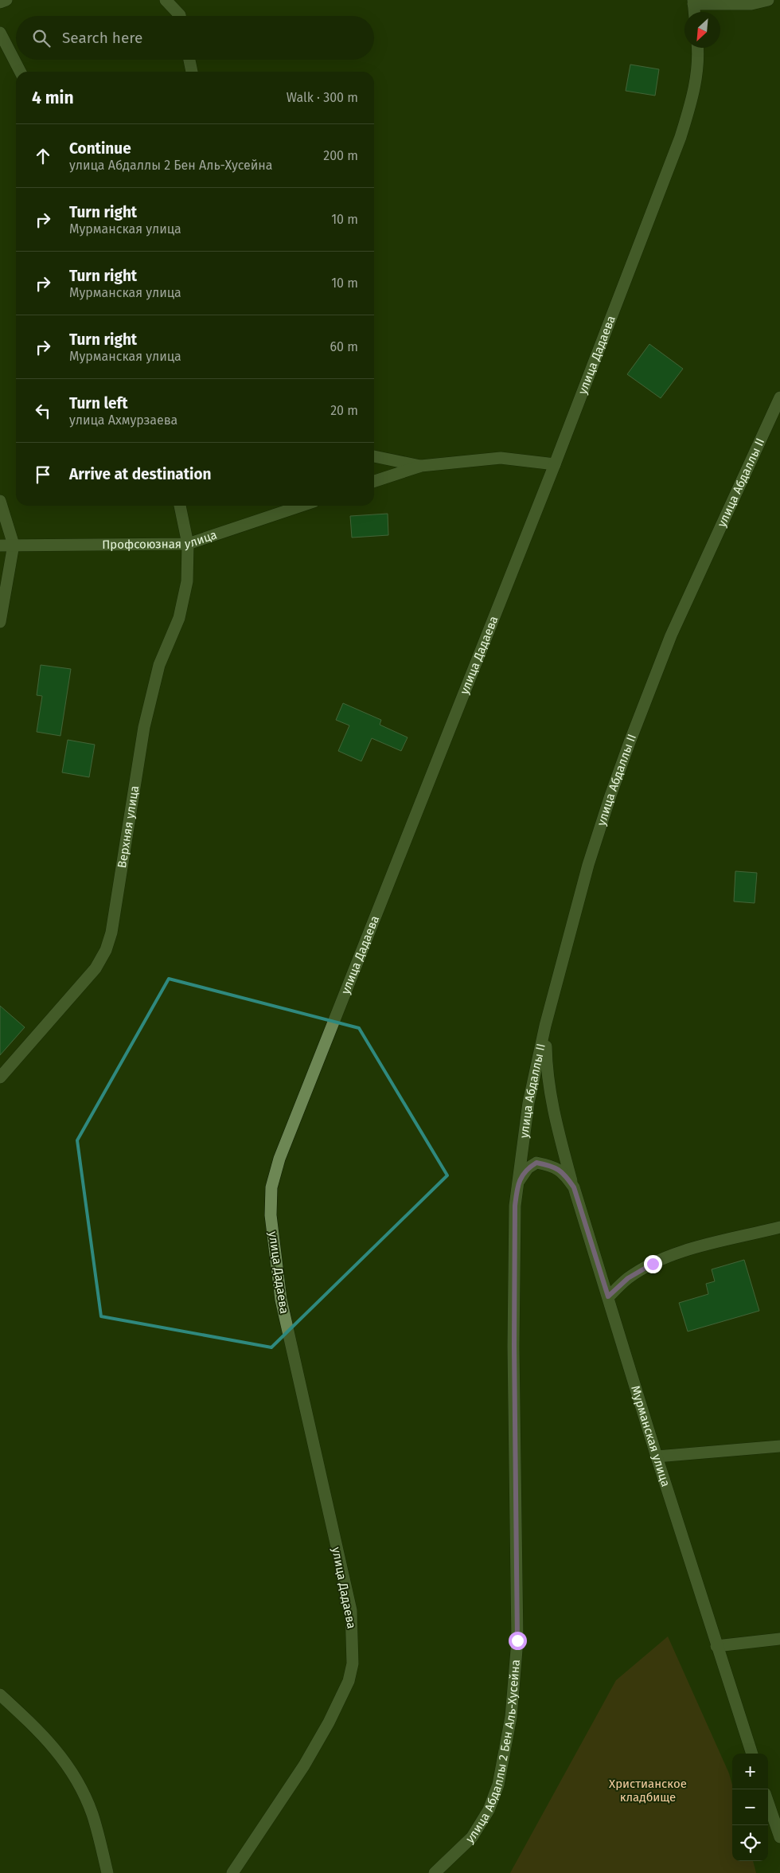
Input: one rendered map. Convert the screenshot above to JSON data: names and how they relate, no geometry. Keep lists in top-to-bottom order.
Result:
{
  "streets": {
    "street": [
      "улица Дадаева",
      "улица Абдаллы II",
      "Профсоюзная улица",
      "Верхняя улица",
      "Мурманская улица",
      "улица Абдаллы 2 Бен Аль-Хусейна"
    ]
  },
  "crossings": [
    ["улица Абдаллы II", "Мурманская улица"],
    ["улица Абдаллы II", "улица Абдаллы 2 Бен Аль-Хусейна"],
    ["Профсоюзная улица", "Верхняя улица"],
    ["Мурманская улица", "улица Абдаллы 2 Бен Аль-Хусейна"]
  ],
  "parks": ["Христианское кладбище"],
  "north": "bottom left",
  "page": {
    "search": "Search here",
    "heading": ["4 min", "Walk · 300 m"],
    "list": [
      ["Continue", "улица Абдаллы 2 Бен Аль-Хусейна", "200 m"],
      ["Turn right", "Мурманская улица", "10 m"],
      ["Turn right", "Мурманская улица", "10 m"],
      ["Turn right", "Мурманская улица", "60 m"],
      ["Turn left", "улица Ахмурзаева", "20 m"],
      "Arrive at destination"
    ],
    "map_buttons": ["+", "−"]
  }
}
